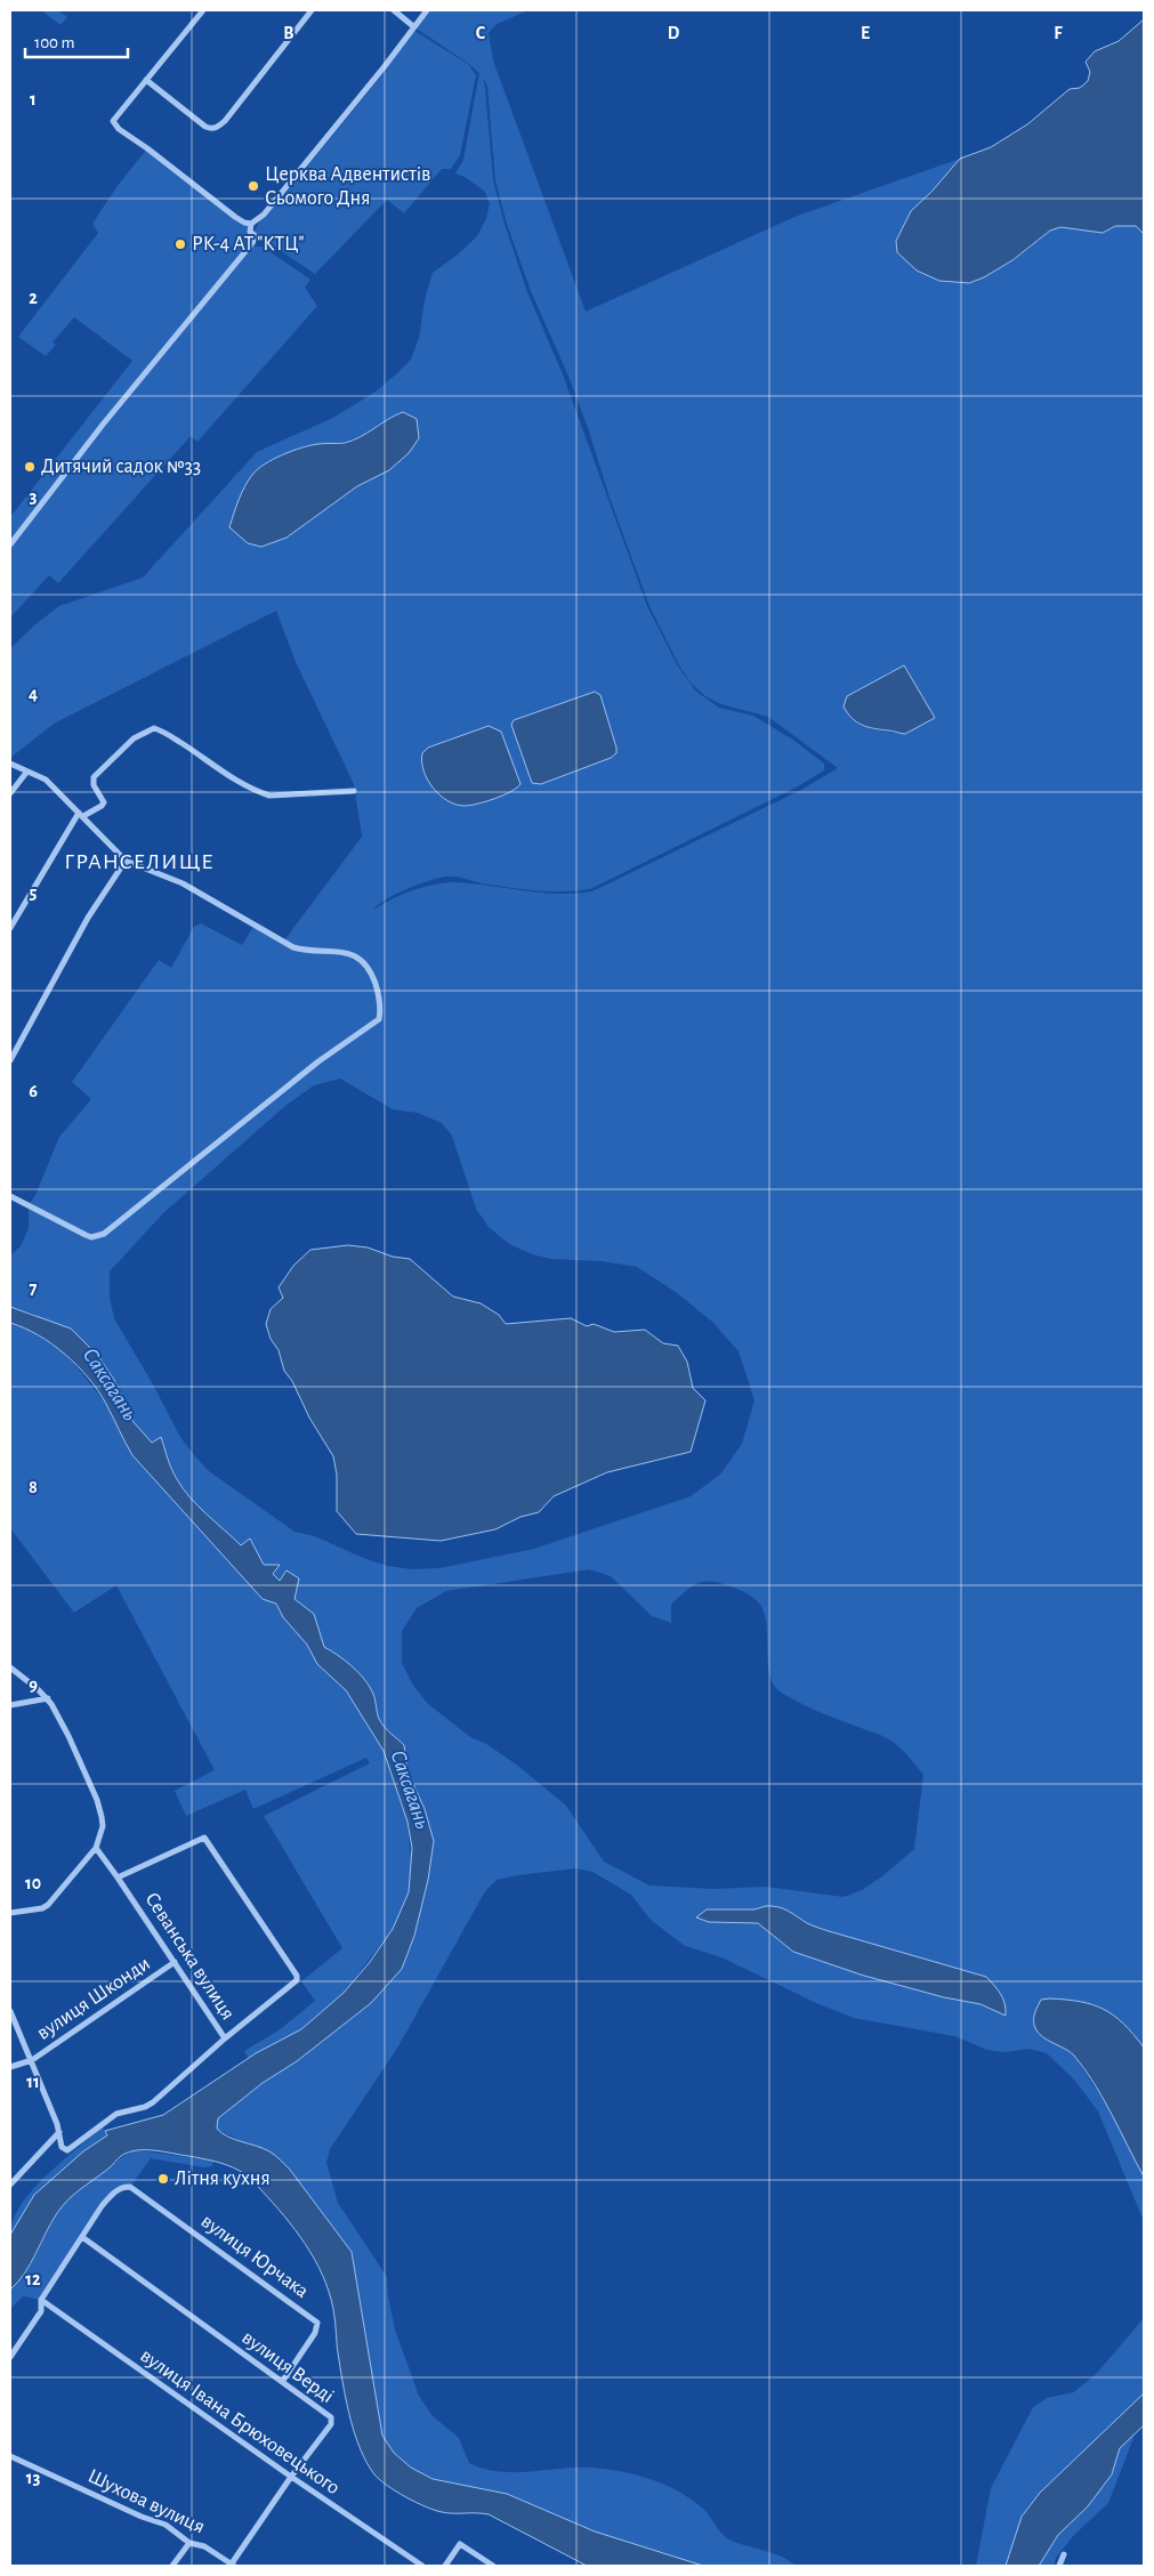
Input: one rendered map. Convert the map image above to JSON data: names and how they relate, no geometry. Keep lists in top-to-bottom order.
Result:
{
  "streets": {
    "street": [
      "Севанська вулиця",
      "вулиця Шконди",
      "вулиця Юрчака",
      "вулиця Верді",
      "вулиця Івана Брюховецького",
      "Шухова вулиця"
    ]
  },
  "crossings": [
    ["Севанська вулиця", "вулиця Шконди"],
    ["вулиця Юрчака", "вулиця Верді"],
    ["вулиця Верді", "вулиця Івана Брюховецького"],
    ["вулиця Верді", "Шухова вулиця"]
  ],
  "districts": ["ГРАНСЕЛИЩЕ"],
  "water": ["Саксагань"],
  "places": [
    "Церква Адвентистів Сьомого Дня",
    "РК-4 АТ \"КТЦ\"",
    "Дитячий садок №33",
    "Літня кухня"
  ],
  "scale_bar": "100 m",
  "grid": {
    "columns": [
      "B",
      "C",
      "D",
      "E",
      "F"
    ],
    "rows": [
      "1",
      "2",
      "3",
      "4",
      "5",
      "6",
      "7",
      "8",
      "9",
      "10",
      "11",
      "12",
      "13"
    ]
  }
}
